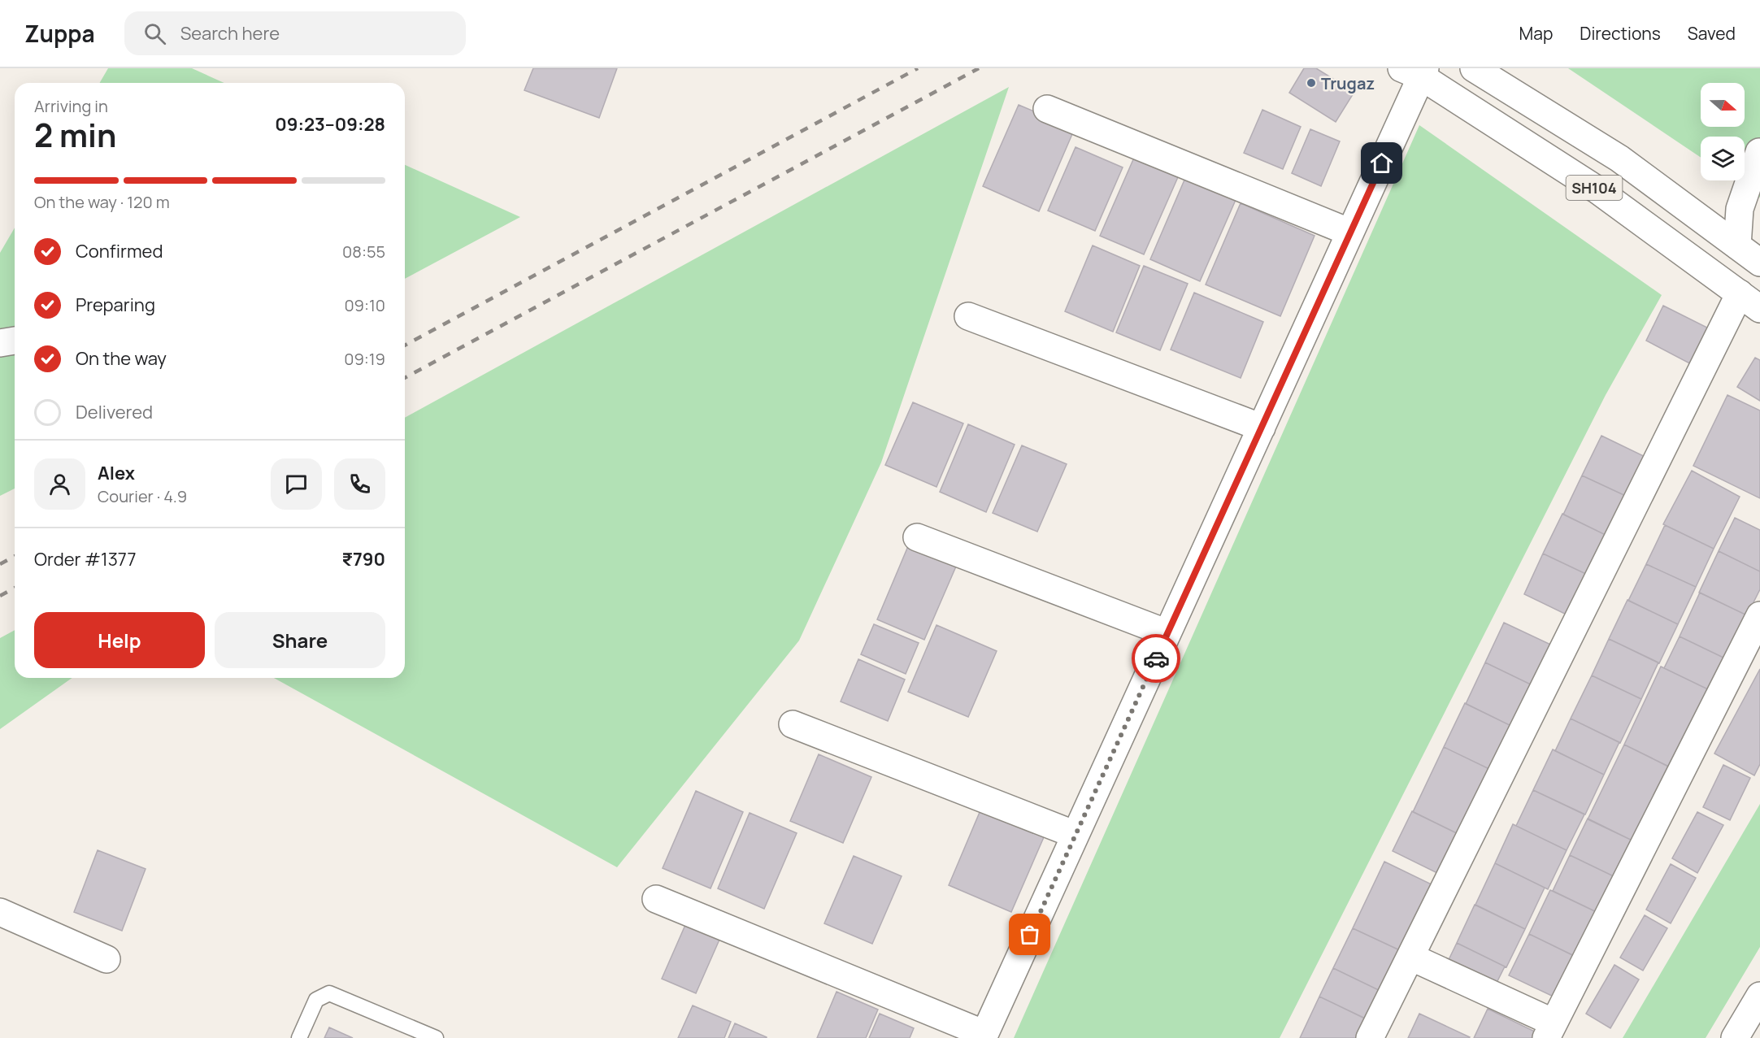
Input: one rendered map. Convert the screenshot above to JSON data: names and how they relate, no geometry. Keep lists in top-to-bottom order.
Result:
{
  "streets": {
    "street": ["SH104"]
  },
  "places": ["Trugaz"],
  "north": "right",
  "page": {
    "header": "Zuppa",
    "search": "Search here",
    "nav": ["Map", "Directions", "Saved"],
    "heading": ["2 min", "Arriving in", "09:23–09:28"],
    "panel": [
      "Alex",
      "Courier · 4.9",
      "Order #1377",
      "₹790"
    ],
    "bar": "On the way · 120 m",
    "list": [
      ["Confirmed", "08:55"],
      ["Preparing", "09:10"],
      ["On the way", "09:19"],
      "Delivered"
    ],
    "buttons": ["Help", "Share"]
  }
}
